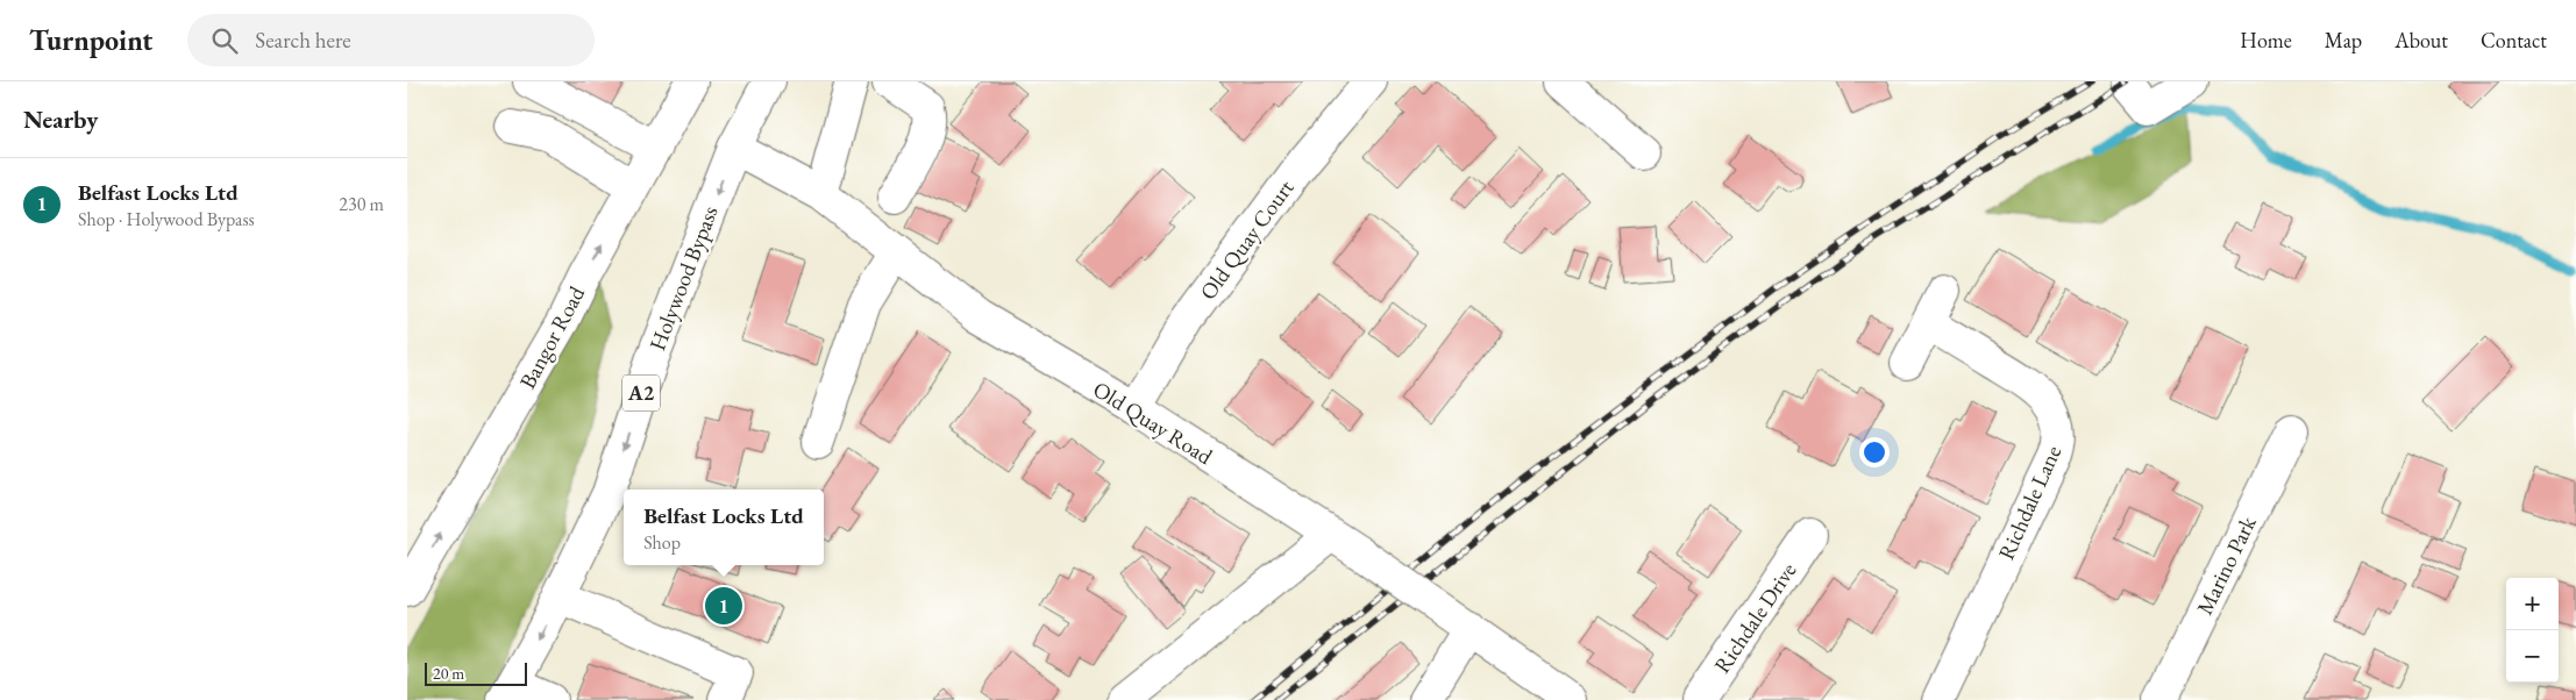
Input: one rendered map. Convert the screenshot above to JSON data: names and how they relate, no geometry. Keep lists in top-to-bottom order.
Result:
{
  "streets": {
    "main road": [
      "Old Quay Court",
      "Holywood Bypass",
      "Bangor Road",
      "A2",
      "Old Quay Road",
      "Richdale Lane",
      "Marino Park",
      "Richdale Drive"
    ]
  },
  "crossings": [
    ["Old Quay Court", "Old Quay Road"],
    ["Holywood Bypass", "Old Quay Road"]
  ],
  "scale_bar": "20 m",
  "page": {
    "header": "Turnpoint",
    "search": "Search here",
    "nav": [
      "Home",
      "Map",
      "About",
      "Contact"
    ],
    "heading": "Nearby",
    "list": [
      {
        "mark": "1",
        "name": "Belfast Locks Ltd",
        "note": "Shop · Holywood Bypass",
        "value": "230 m"
      }
    ],
    "popup": ["Belfast Locks Ltd", "Shop"],
    "map_buttons": ["+", "−"],
    "pins": "1",
    "scale": "20 m"
  }
}
